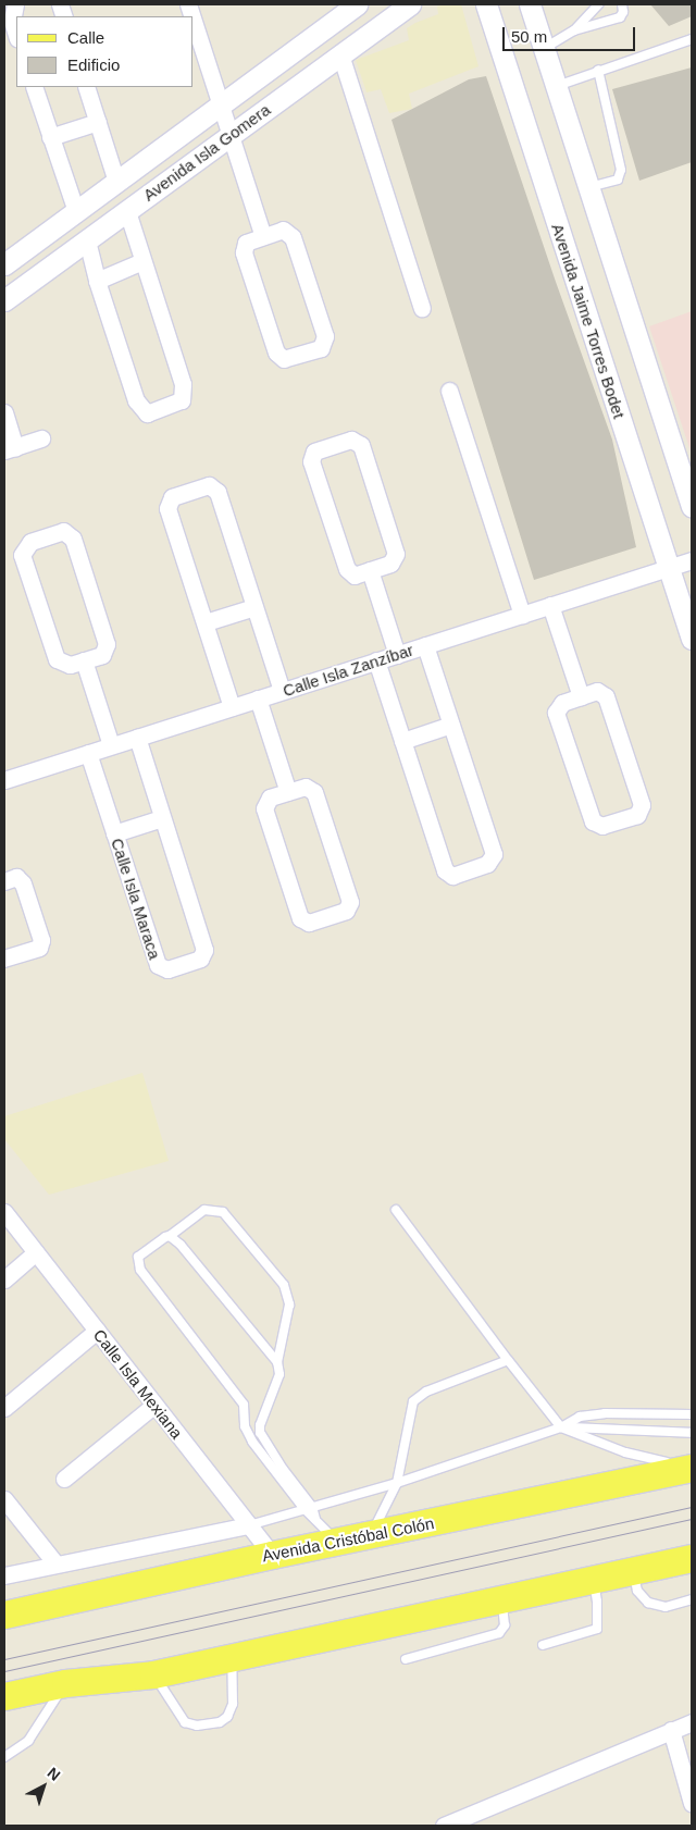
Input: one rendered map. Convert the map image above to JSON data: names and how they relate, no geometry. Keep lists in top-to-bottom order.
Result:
{
  "streets": {
    "main road": ["Avenida Cristóbal Colón"],
    "street": [
      "Avenida Isla Gomera",
      "Avenida Jaime Torres Bodet",
      "Calle Isla Zanzíbar",
      "Calle Isla Maraca",
      "Calle Isla Mexiana"
    ]
  },
  "crossings": [
    ["Avenida Jaime Torres Bodet", "Calle Isla Zanzíbar"],
    ["Calle Isla Zanzíbar", "Calle Isla Maraca"],
    ["Calle Isla Mexiana", "Avenida Cristóbal Colón"]
  ],
  "legend": ["Calle", "Edificio"],
  "scale_bar": "50 m",
  "north": "top right"
}
